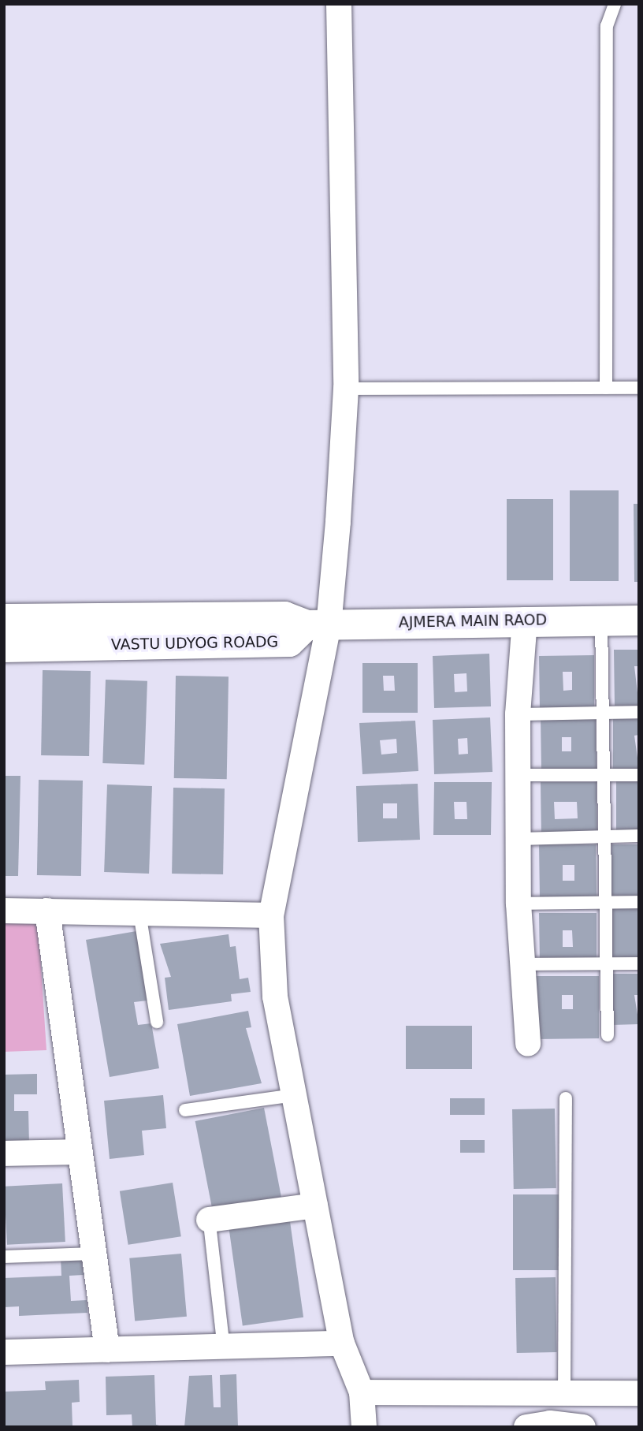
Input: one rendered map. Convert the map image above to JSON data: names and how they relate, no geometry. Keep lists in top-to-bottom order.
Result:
{
  "streets": {
    "street": ["AJMERA MAIN RAOD", "VASTU UDYOG ROADG"]
  },
  "crossings": [
    ["AJMERA MAIN RAOD", "VASTU UDYOG ROADG"]
  ]
}
